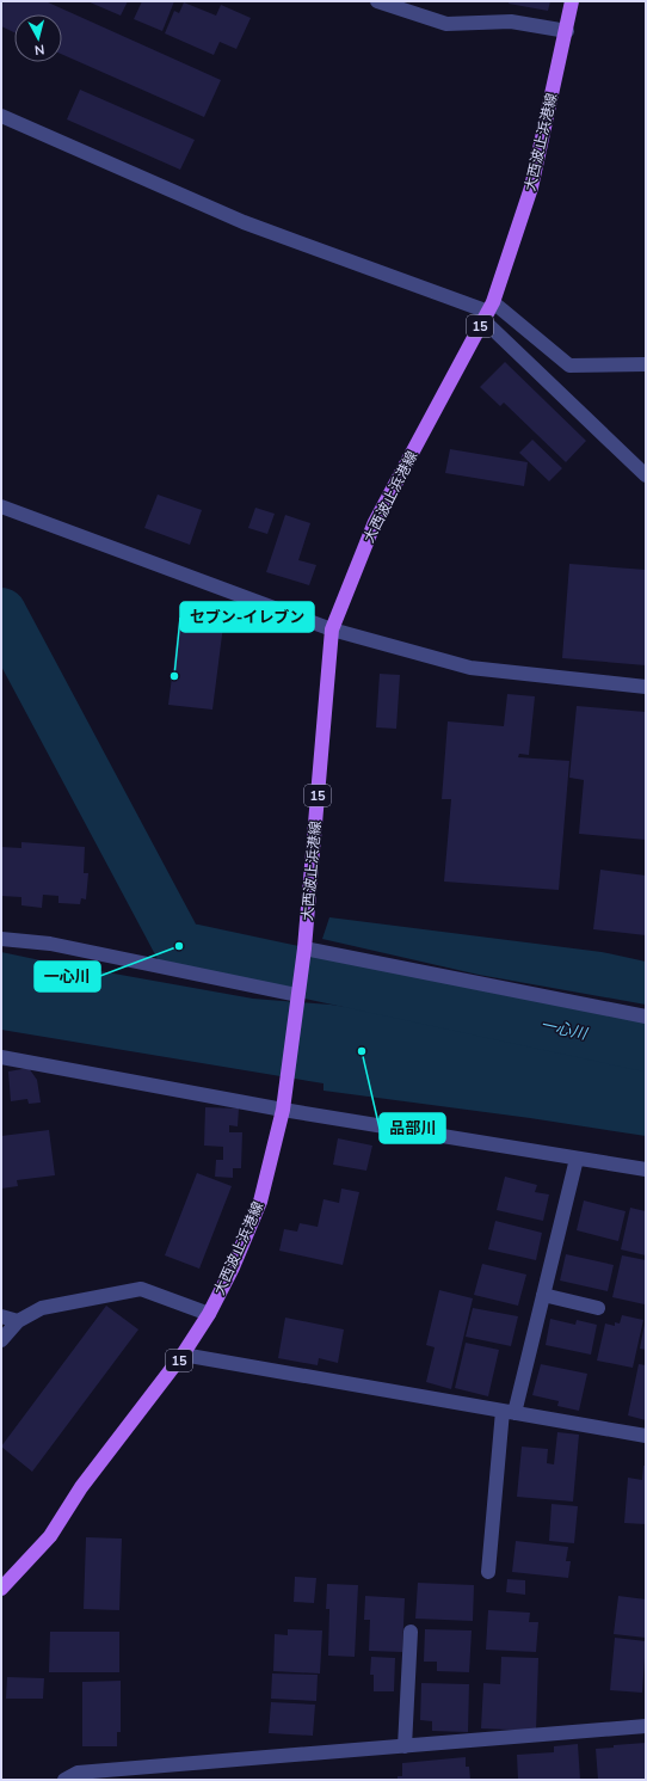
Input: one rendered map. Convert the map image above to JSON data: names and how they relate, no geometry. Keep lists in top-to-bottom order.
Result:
{
  "streets": {
    "main road": ["大西波止浜港線", "15"]
  },
  "water": ["一心川"],
  "places": ["セブン-イレブン", "一心川", "品部川"],
  "north": "bottom"
}
